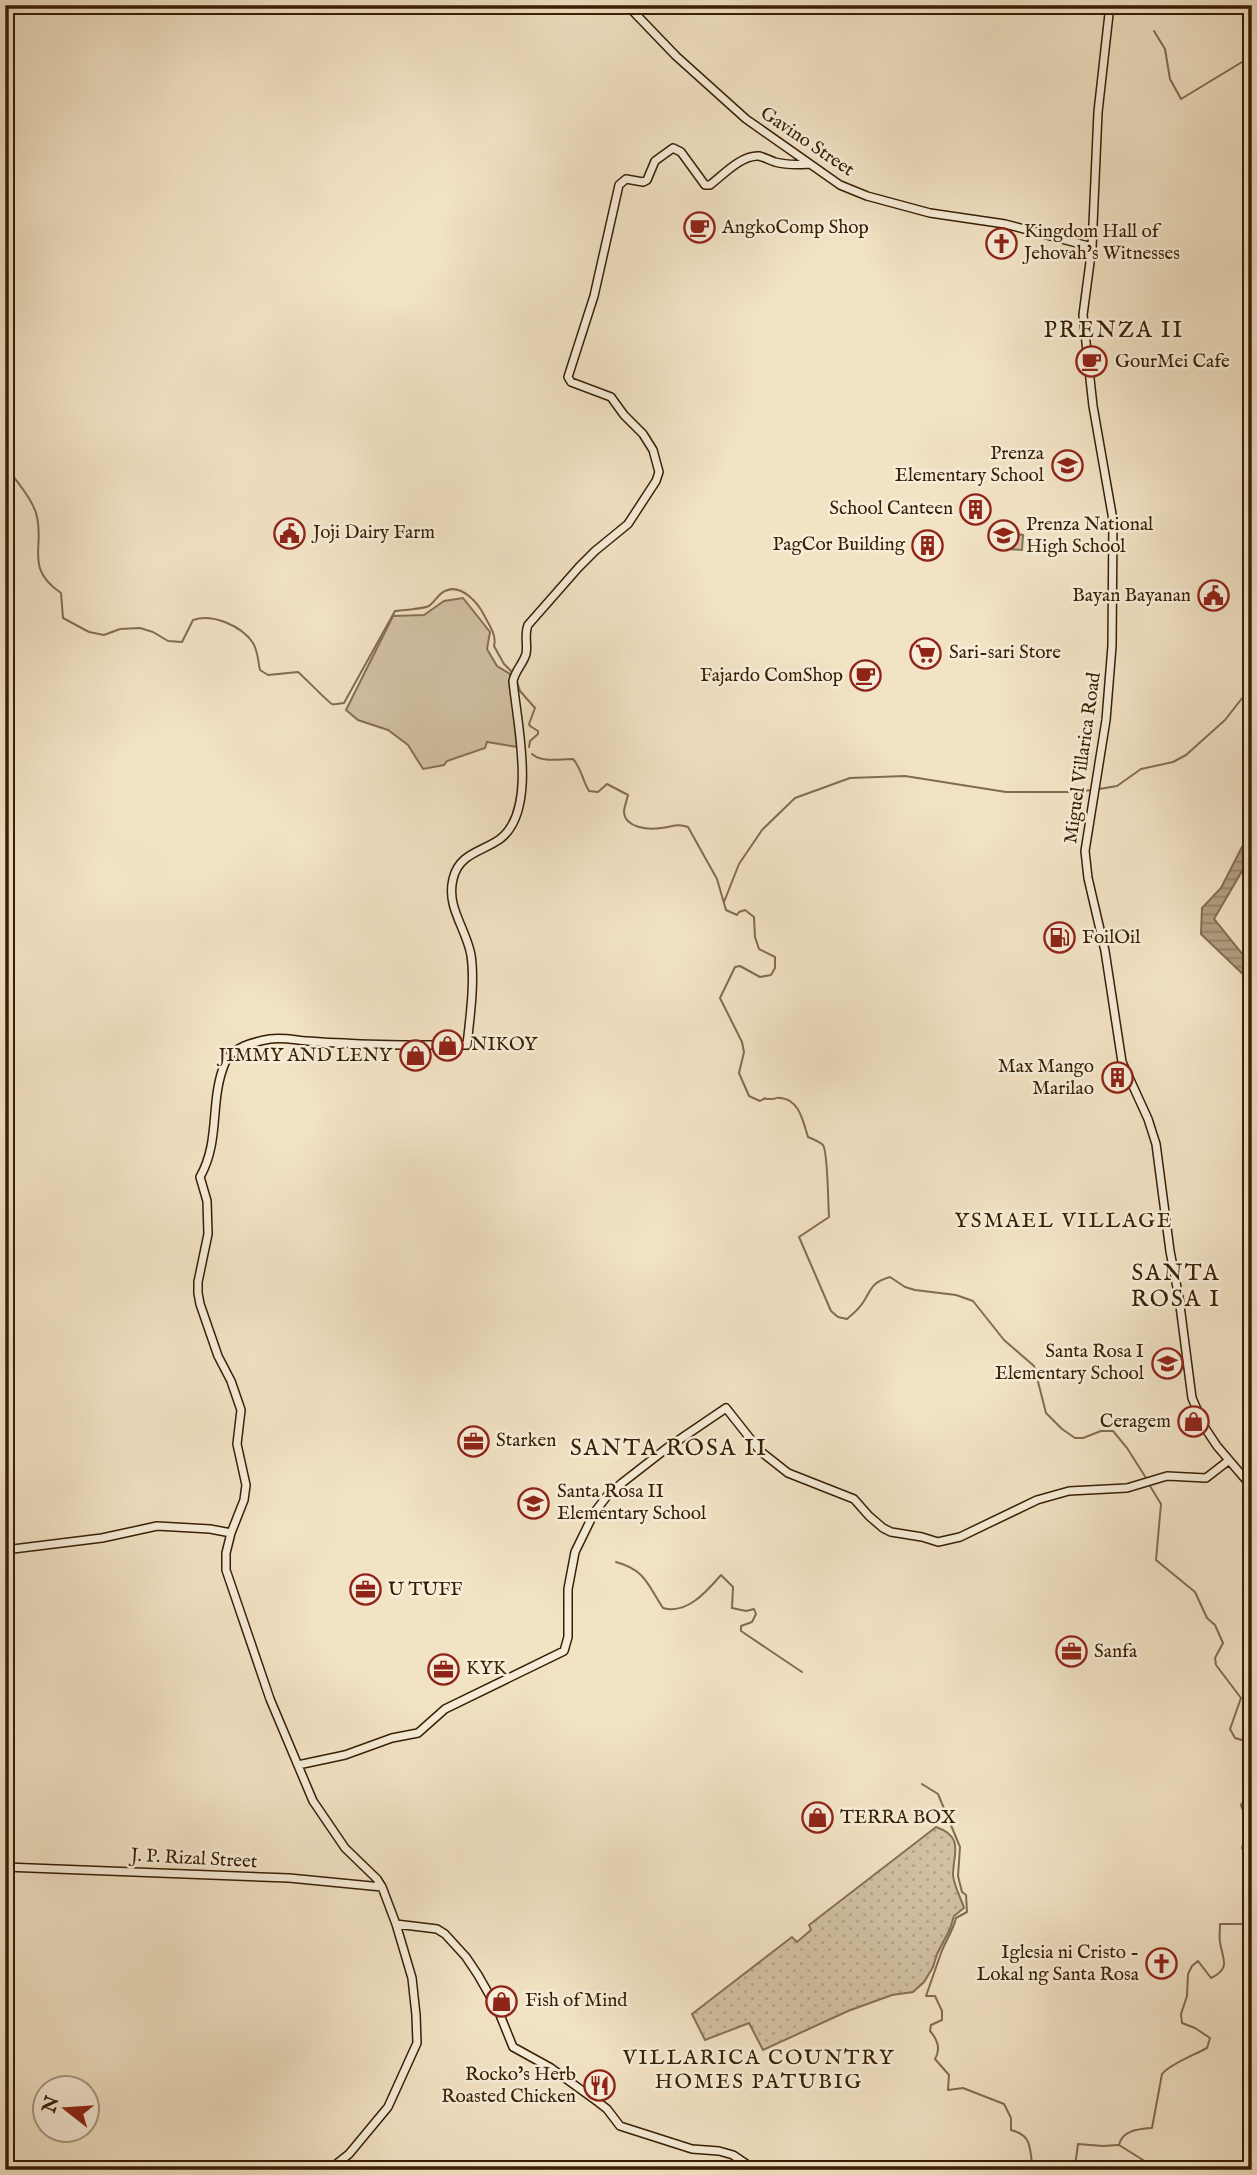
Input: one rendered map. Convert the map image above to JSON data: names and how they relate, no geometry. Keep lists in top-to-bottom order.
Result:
{
  "streets": {
    "street": ["Gavino Street", "Miguel Villarica Road", "J. P. Rizal Street"]
  },
  "crossings": [
    ["Gavino Street", "Miguel Villarica Road"]
  ],
  "districts": [
    "PRENZA II",
    "YSMAEL VILLAGE",
    "SANTA ROSA I",
    "SANTA ROSA II",
    "VILLARICA COUNTRY HOMES PATUBIG"
  ],
  "places": {
    "cafe": ["AngkoComp Shop", "GourMei Cafe", "Fajardo ComShop"],
    "church": ["Kingdom Hall of Jehovah's Witnesses", "Iglesia ni Cristo - Lokal ng Santa Rosa"],
    "school or university": [
      "Prenza Elementary School",
      "Prenza National High School",
      "Santa Rosa I Elementary School",
      "Santa Rosa II Elementary School"
    ],
    "building": ["School Canteen", "PagCor Building", "Max Mango Marilao"],
    "public building": ["Joji Dairy Farm", "Bayan Bayanan"],
    "supermarket": ["Sari-sari Store"],
    "fuel station": ["FoilOil"],
    "shop": [
      "NIKOY",
      "JIMMY AND LENY",
      "Ceragem",
      "TERRA BOX",
      "Fish of Mind"
    ],
    "office": [
      "Starken",
      "U TUFF",
      "Sanfa",
      "KYK"
    ],
    "restaurant": ["Rocko’s Herb Roasted Chicken"]
  },
  "north": "left"
}
